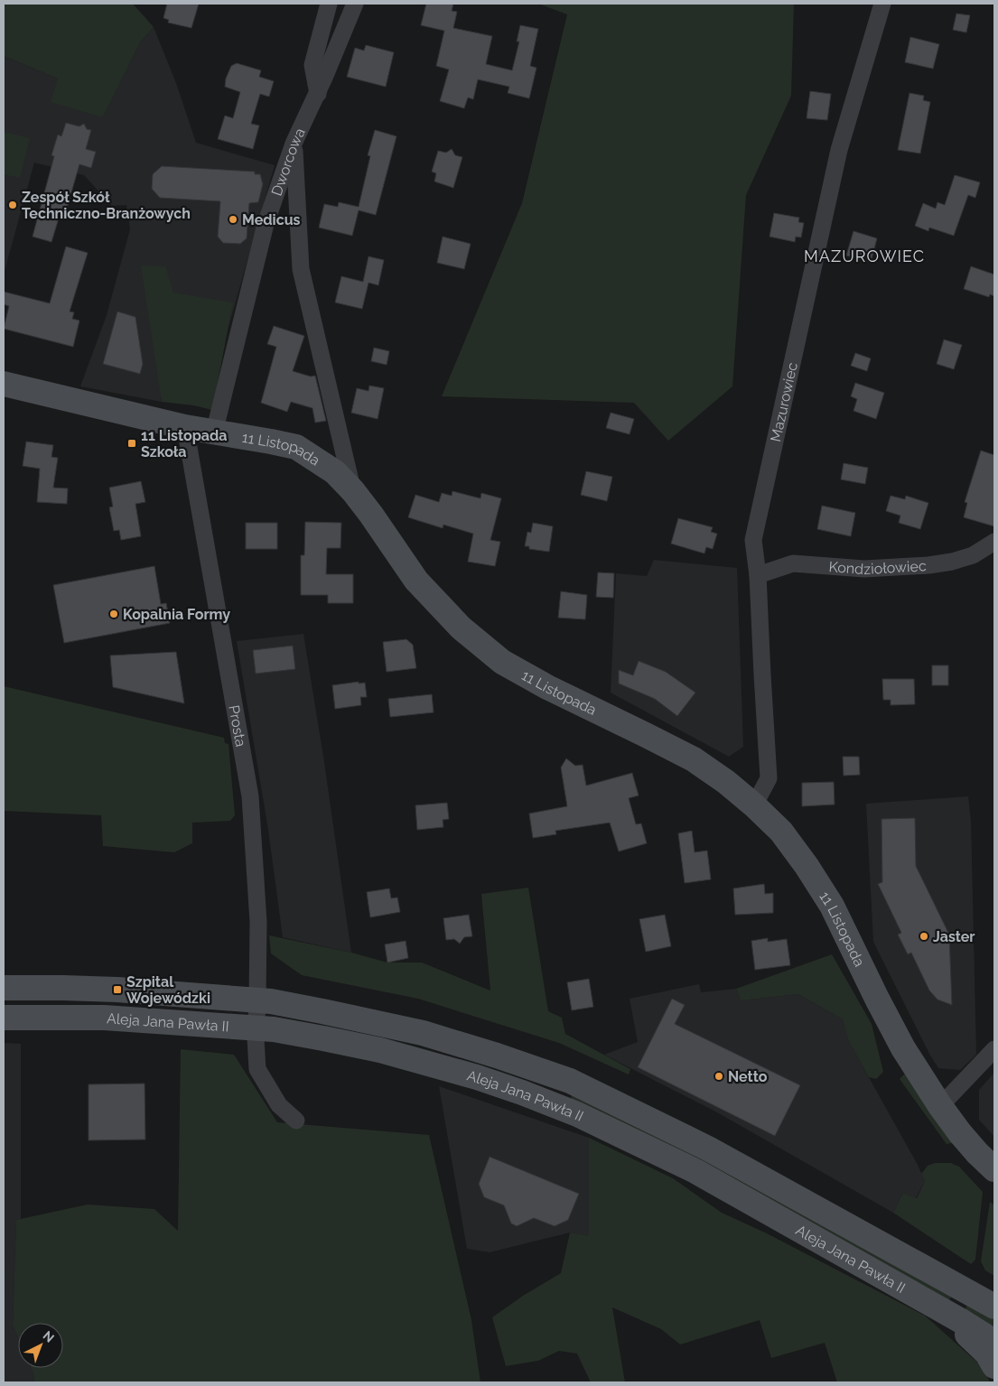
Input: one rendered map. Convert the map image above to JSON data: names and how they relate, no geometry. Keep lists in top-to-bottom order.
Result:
{
  "streets": {
    "street": [
      "Dworcowa",
      "Mazurowiec",
      "11 Listopada",
      "Kondziołowiec",
      "Prosta",
      "Aleja Jana Pawła II"
    ]
  },
  "crossings": [
    ["Dworcowa", "11 Listopada"],
    ["Mazurowiec", "11 Listopada"],
    ["Mazurowiec", "Kondziołowiec"],
    ["11 Listopada", "Prosta"],
    ["Prosta", "Aleja Jana Pawła II"]
  ],
  "districts": ["MAZUROWIEC"],
  "places": {
    "other": [
      "Zespół Szkół Techniczno-Branżowych",
      "Medicus",
      "Kopalnia Formy",
      "Jaster",
      "Netto"
    ],
    "transit": ["11 Listopada Szkoła", "Szpital Wojewódzki"]
  },
  "north": "top right"
}
